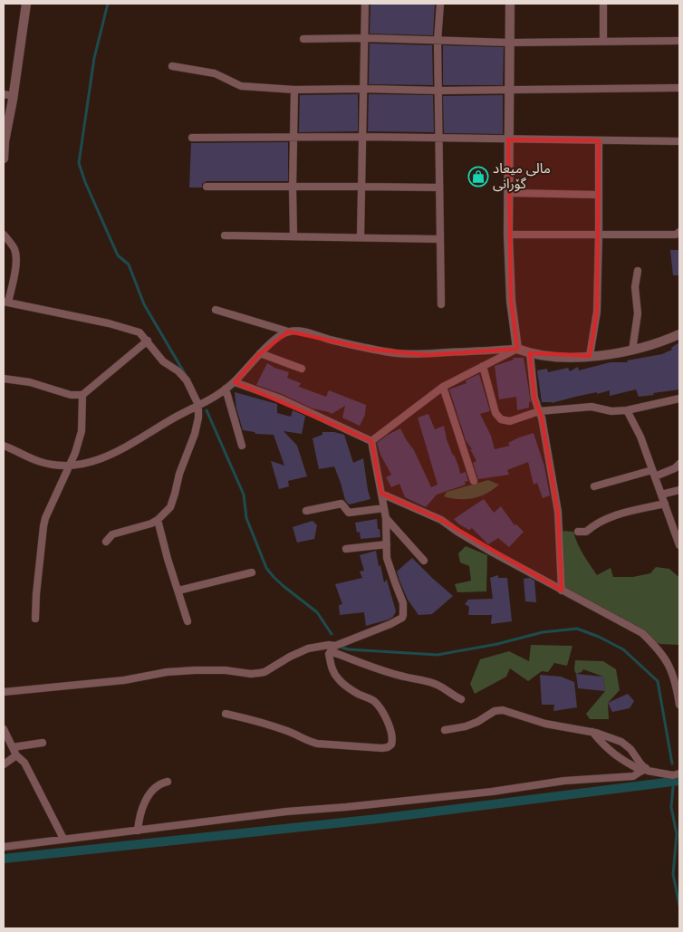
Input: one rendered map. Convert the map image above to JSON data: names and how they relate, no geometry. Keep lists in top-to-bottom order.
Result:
{
  "places": {
    "shop": ["مالی میعاد گۆرانی"]
  }
}
